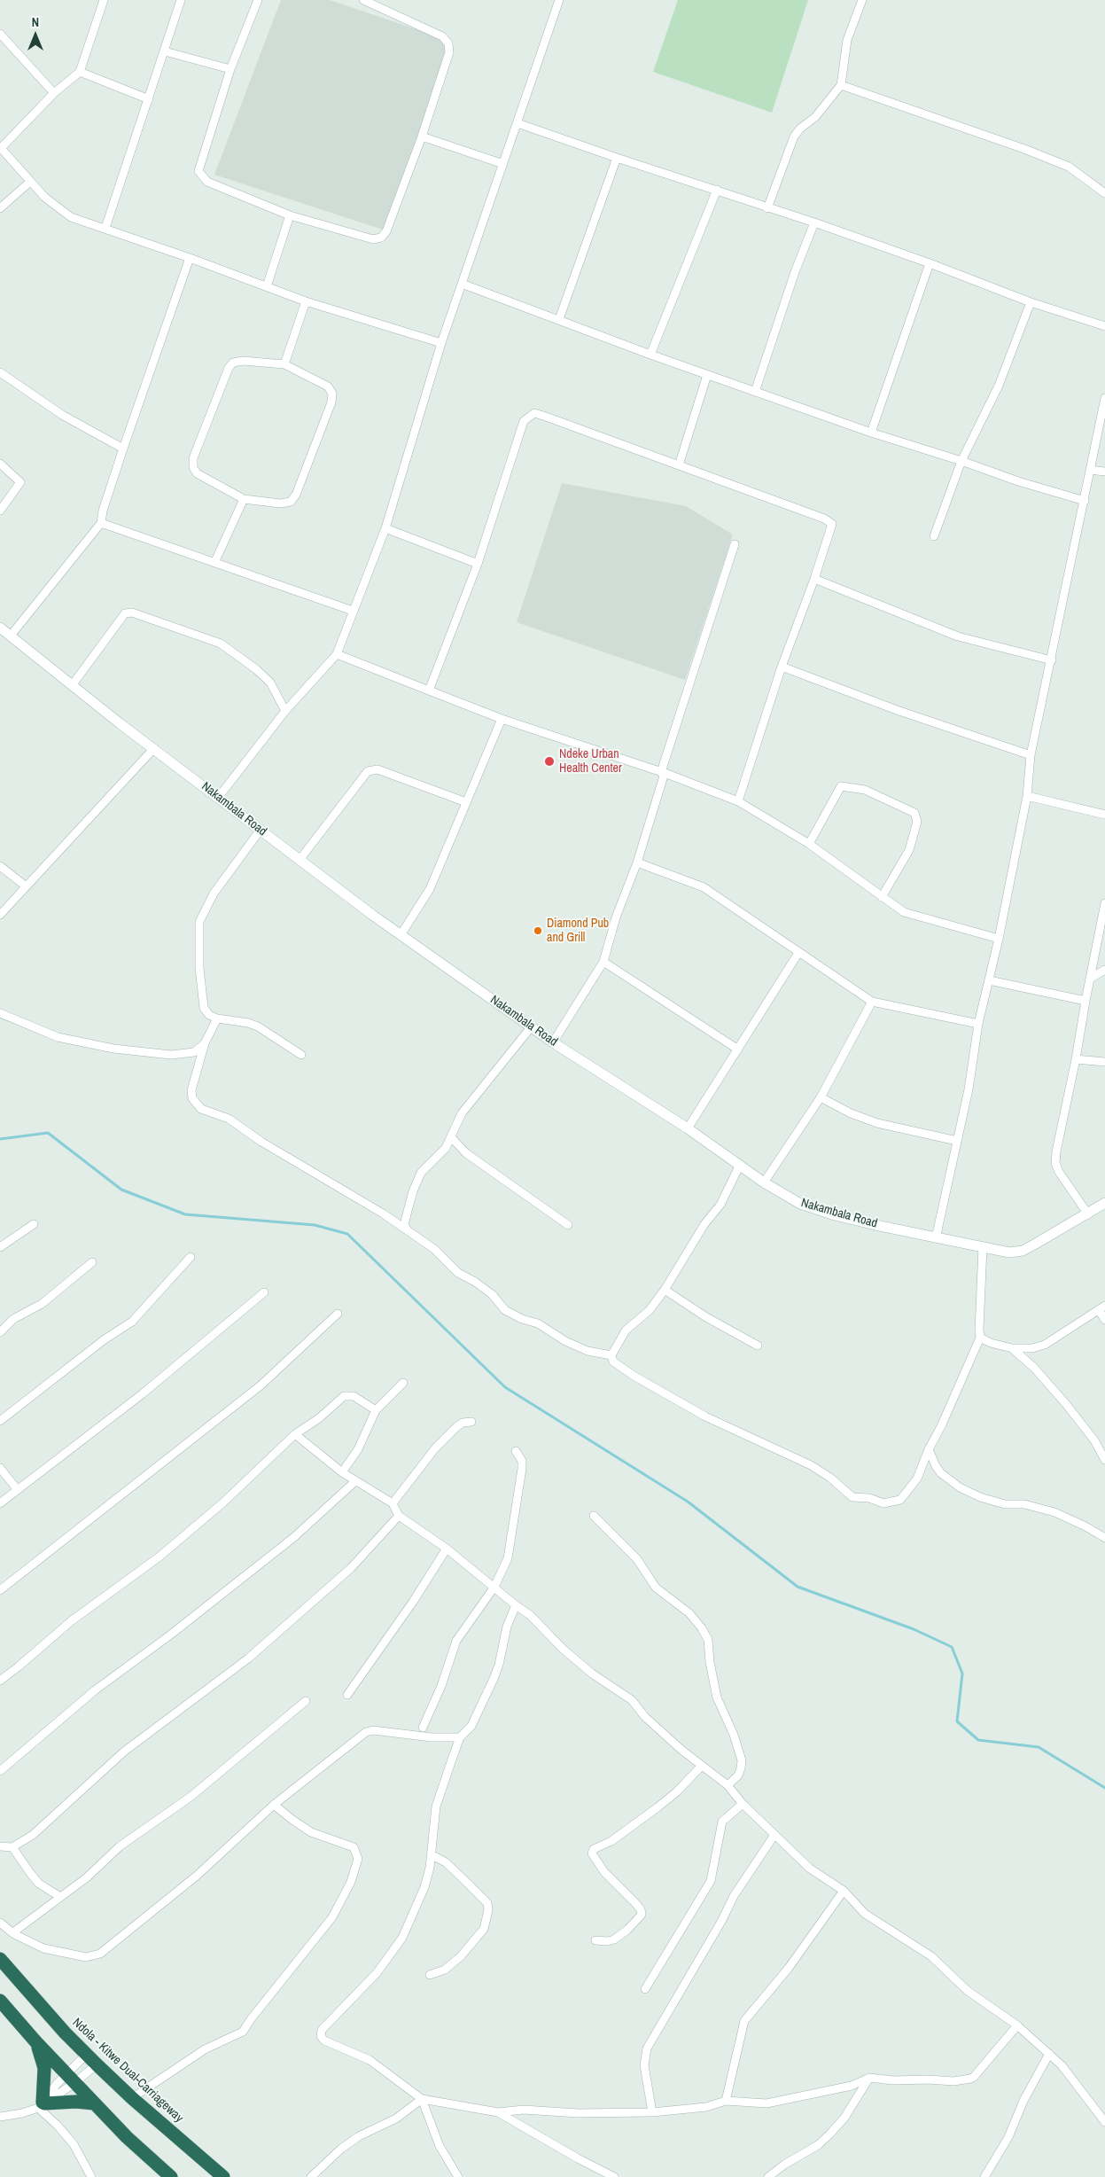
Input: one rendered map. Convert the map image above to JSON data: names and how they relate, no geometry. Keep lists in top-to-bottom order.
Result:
{
  "streets": {
    "highway": ["Ndola - Kitwe Dual-Carriageway"],
    "main road": ["Nakambala Road"]
  },
  "places": ["Ndeke Urban Health Center", "Diamond Pub and Grill"],
  "north": "top"
}
